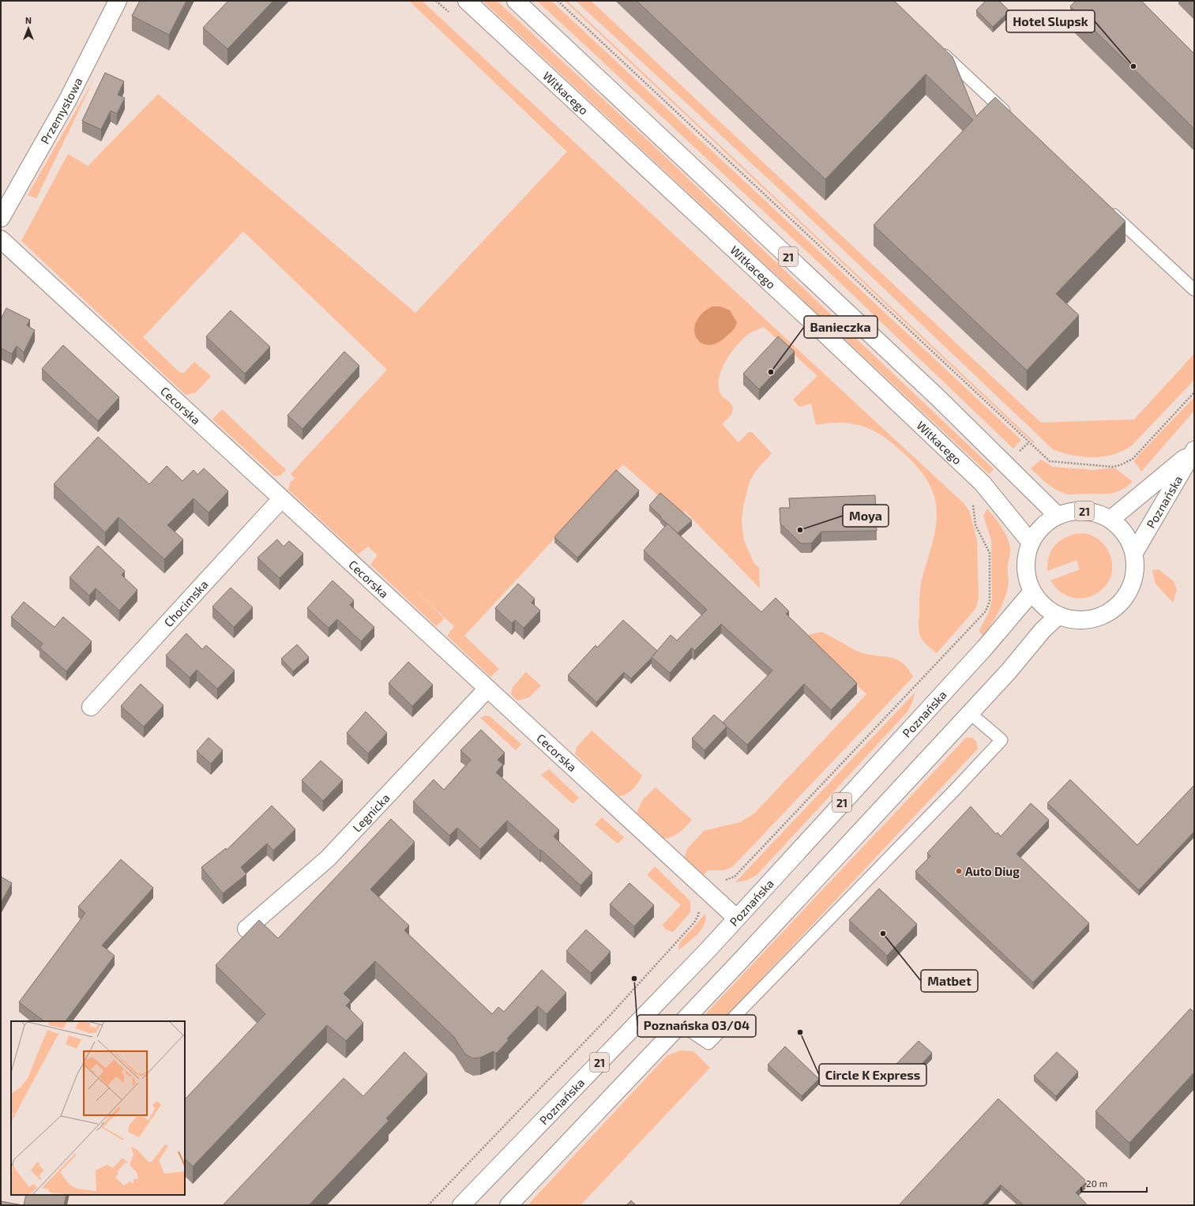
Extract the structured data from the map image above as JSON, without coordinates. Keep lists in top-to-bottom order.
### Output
{
  "streets": {
    "main road": [
      "Witkacego",
      "Przemysłowa",
      "21",
      "Cecorska",
      "Poznańska",
      "Chocimska",
      "Legnicka"
    ]
  },
  "crossings": [
    ["Witkacego", "21"],
    ["Witkacego", "Poznańska"],
    ["21", "Poznańska"],
    ["Cecorska", "Poznańska"],
    ["Cecorska", "Chocimska"],
    ["Cecorska", "Legnicka"]
  ],
  "places": [
    "Hotel Slupsk",
    "Banieczka",
    "Moya",
    "Auto Diug",
    "Matbet",
    "Poznańska 03/04",
    "Circle K Express"
  ],
  "scale_bar": "20 m",
  "north": "top"
}
